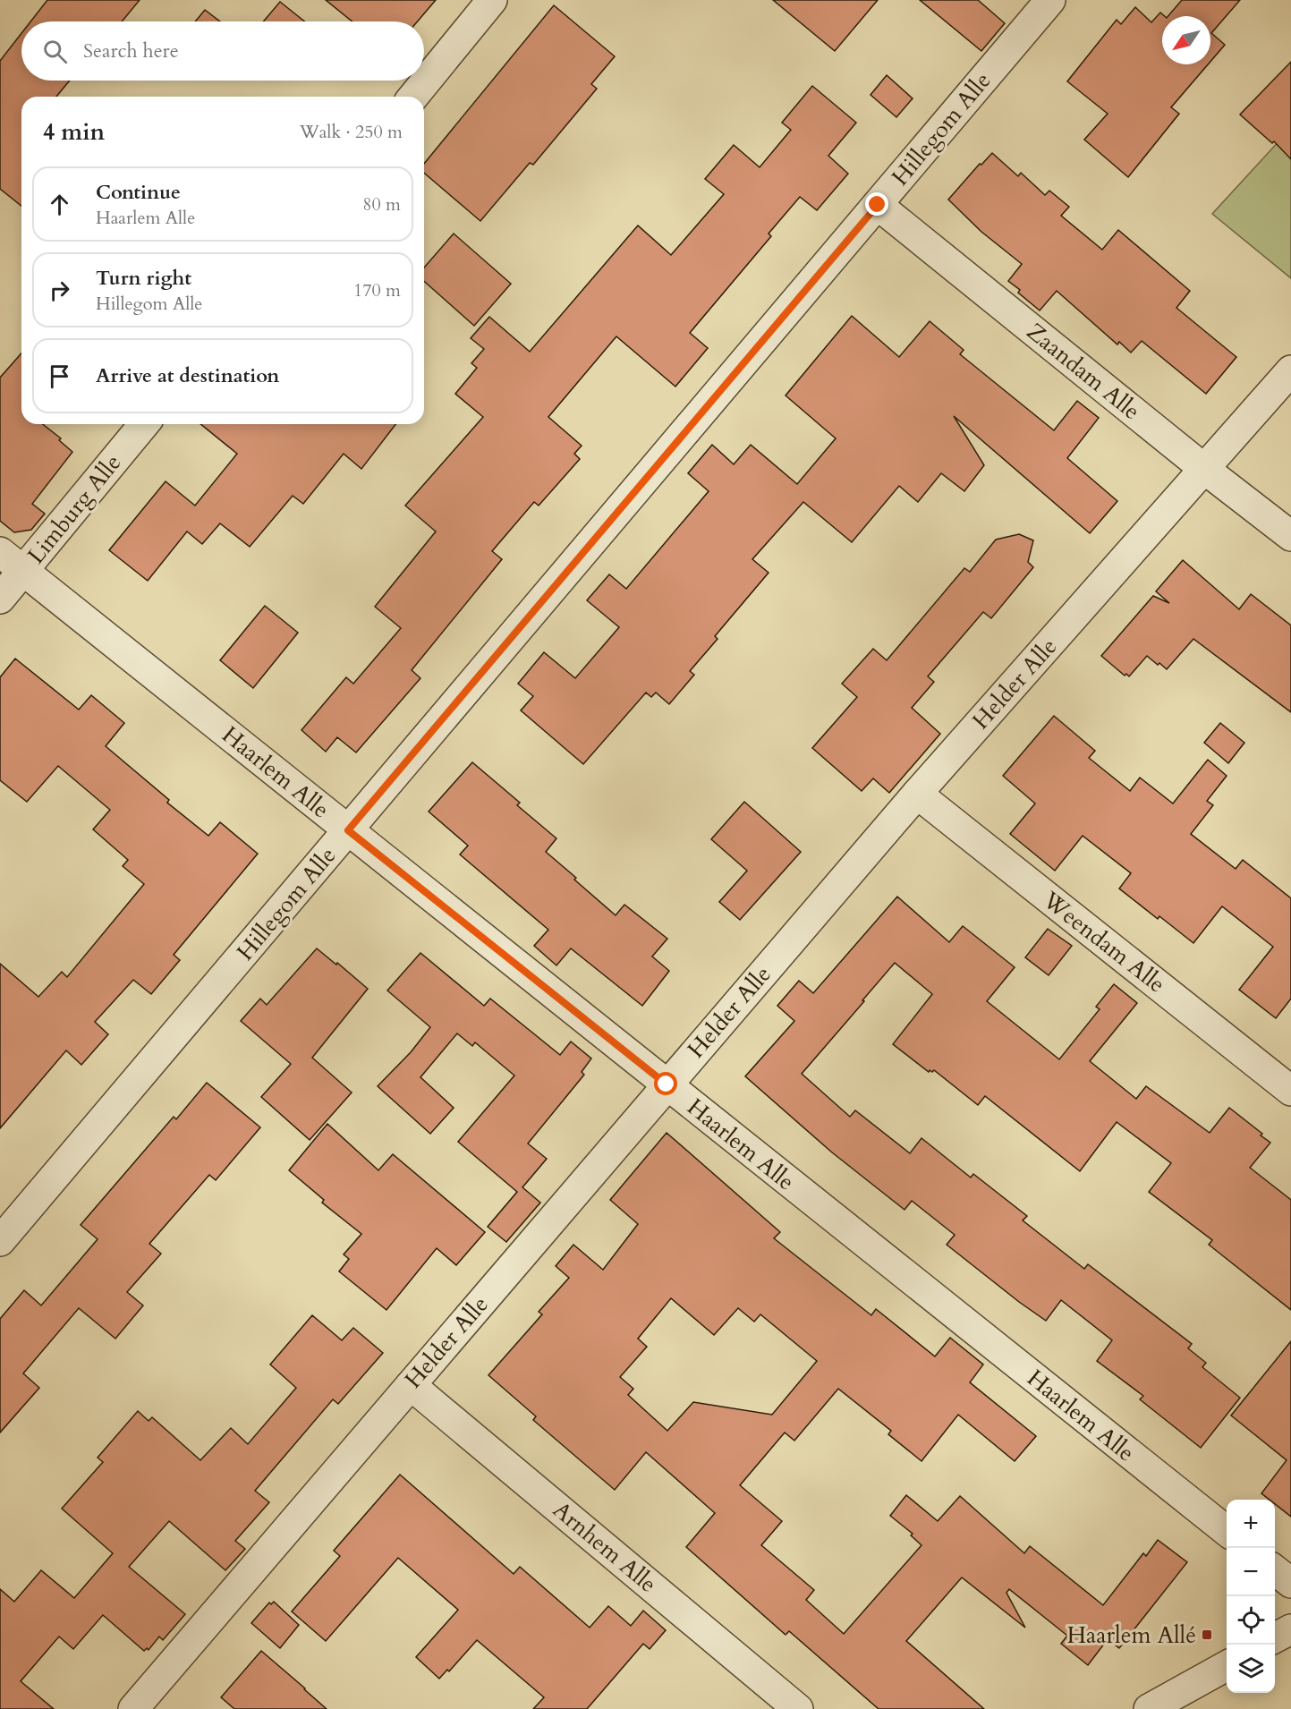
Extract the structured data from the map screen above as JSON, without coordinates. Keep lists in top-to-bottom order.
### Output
{
  "streets": {
    "street": [
      "Hillegom Alle",
      "Zaandam Alle",
      "Limburg Alle",
      "Helder Alle",
      "Haarlem Alle",
      "Weendam Alle",
      "Arnhem Alle"
    ]
  },
  "crossings": [
    ["Hillegom Alle", "Zaandam Alle"],
    ["Hillegom Alle", "Haarlem Alle"],
    ["Zaandam Alle", "Helder Alle"],
    ["Limburg Alle", "Haarlem Alle"],
    ["Helder Alle", "Haarlem Alle"],
    ["Helder Alle", "Weendam Alle"],
    ["Helder Alle", "Arnhem Alle"]
  ],
  "places": {
    "transit": ["Haarlem Allé"]
  },
  "north": "bottom left",
  "page": {
    "search": "Search here",
    "heading": ["4 min", "Walk · 250 m"],
    "list": [
      ["Continue", "Haarlem Alle", "80 m"],
      ["Turn right", "Hillegom Alle", "170 m"],
      "Arrive at destination"
    ],
    "map_buttons": ["+", "−"]
  }
}
